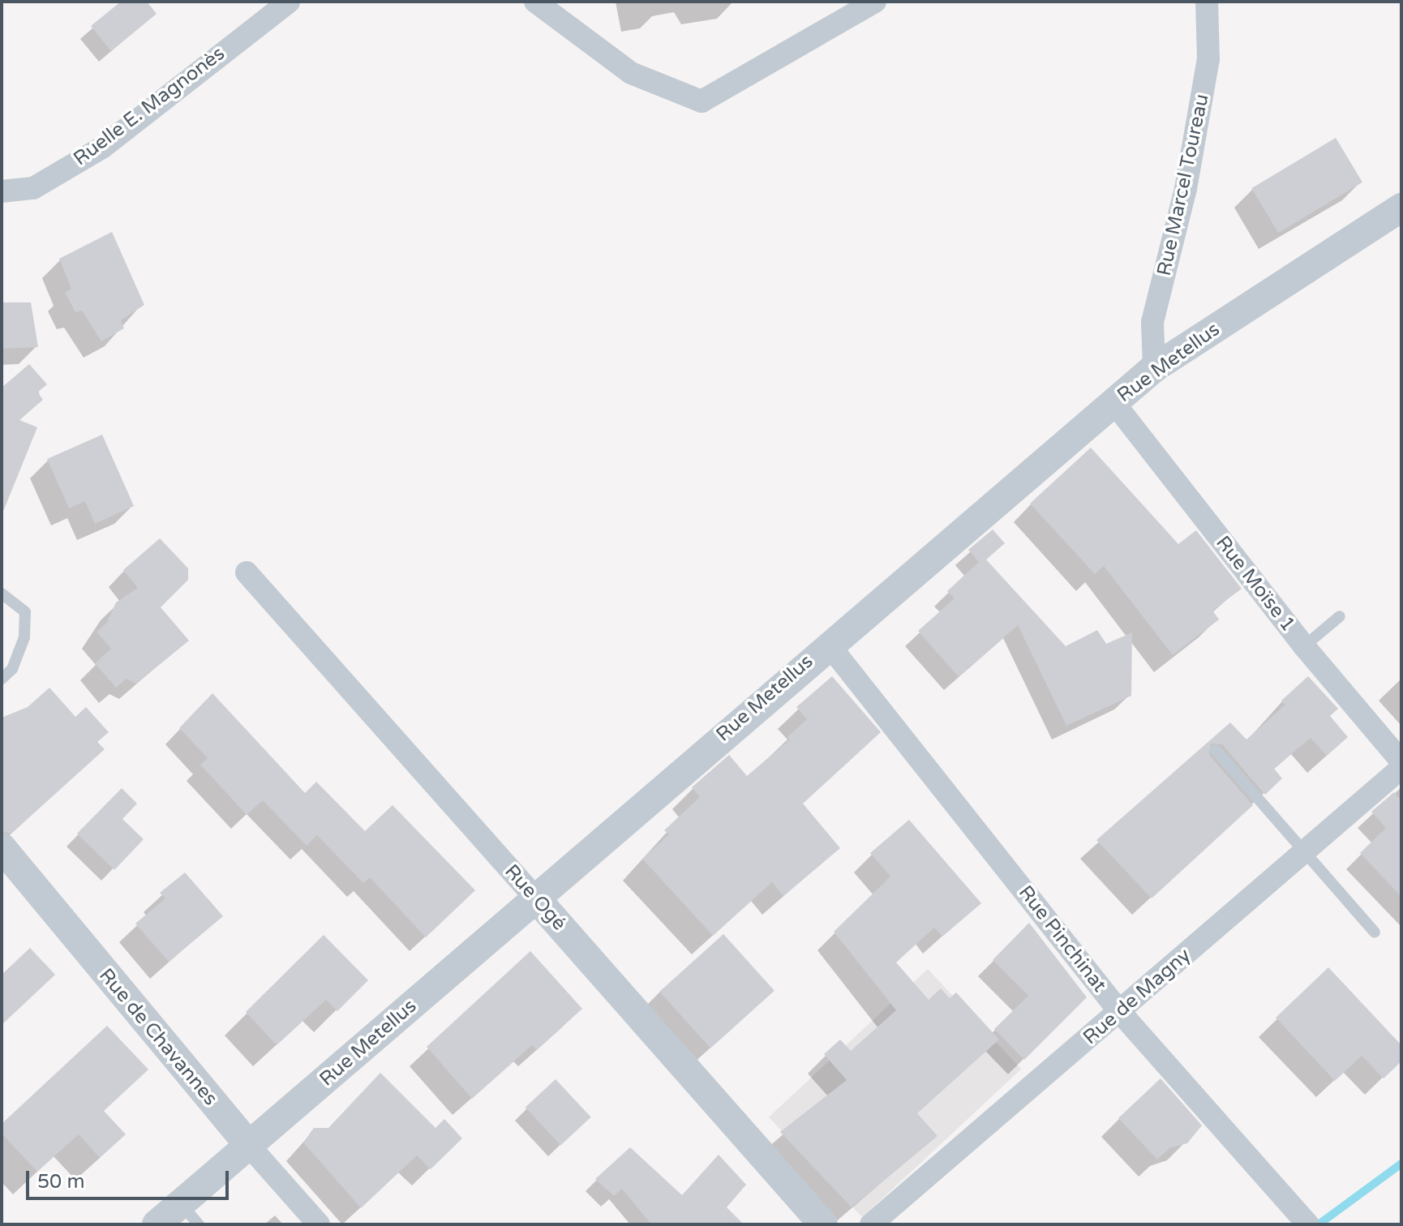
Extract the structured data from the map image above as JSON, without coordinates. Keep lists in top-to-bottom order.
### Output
{
  "streets": {
    "street": [
      "Ruelle E. Magnonès",
      "Rue Marcel Toureau",
      "Rue Metellus",
      "Rue Moïse 1",
      "Rue Ogé",
      "Rue Pinchinat",
      "Rue de Magny",
      "Rue de Chavannes"
    ]
  },
  "crossings": [
    ["Rue Marcel Toureau", "Rue Metellus"],
    ["Rue Metellus", "Rue Moïse 1"],
    ["Rue Metellus", "Rue Ogé"],
    ["Rue Metellus", "Rue Pinchinat"],
    ["Rue Metellus", "Rue de Chavannes"],
    ["Rue Pinchinat", "Rue de Magny"]
  ],
  "scale_bar": "50 m"
}
